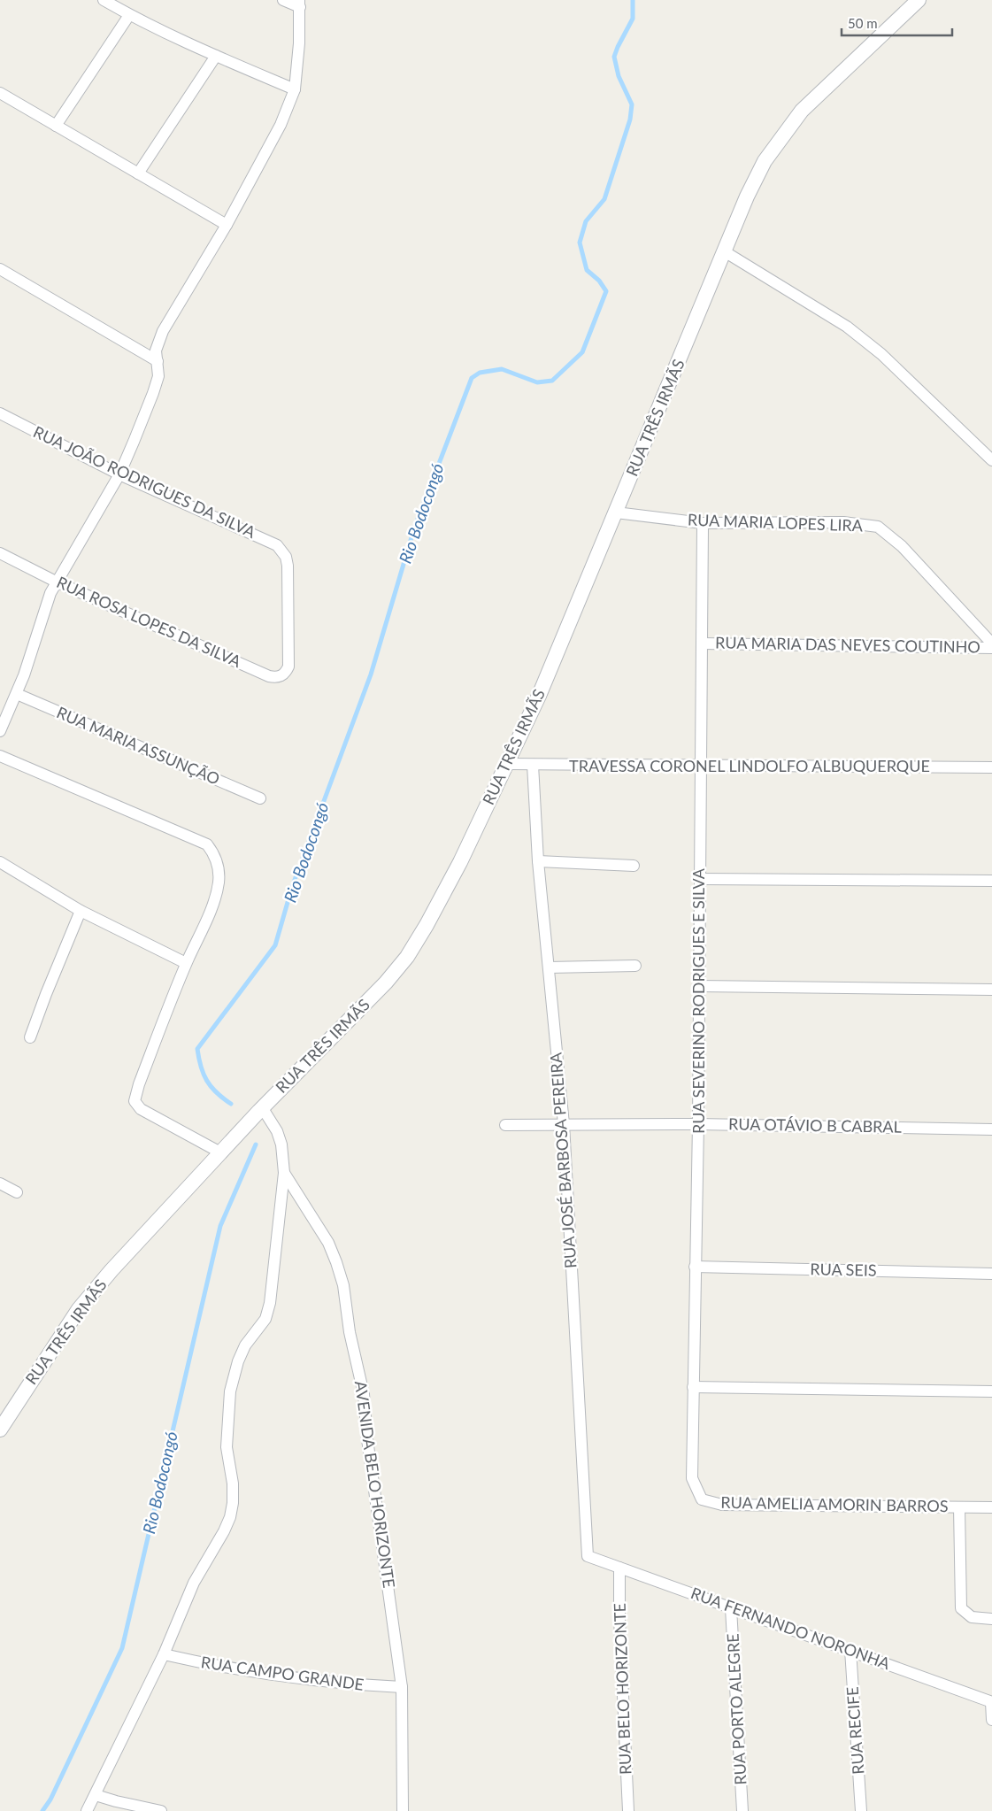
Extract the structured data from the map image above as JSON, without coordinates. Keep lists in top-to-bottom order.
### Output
{
  "streets": {
    "street": [
      "RUA TRÊS IRMÃS",
      "RUA JOÃO RODRIGUES DA SILVA",
      "RUA MARIA LOPES LIRA",
      "RUA ROSA LOPES DA SILVA",
      "RUA MARIA DAS NEVES COUTINHO",
      "RUA MARIA ASSUNÇÃO",
      "TRAVESSA CORONEL LINDOLFO ALBUQUERQUE",
      "RUA SEVERINO RODRIGUES E SILVA",
      "RUA OTÁVIO B CABRAL",
      "RUA JOSÉ BARBOSA PEREIRA",
      "RUA SEIS",
      "AVENIDA BELO HORIZONTE",
      "RUA AMELIA AMORIN BARROS",
      "RUA FERNANDO NORONHA",
      "RUA CAMPO GRANDE",
      "RUA BELO HORIZONTE",
      "RUA PORTO ALEGRE",
      "RUA RECIFE"
    ]
  },
  "crossings": [
    ["RUA TRÊS IRMÃS", "RUA MARIA LOPES LIRA"],
    ["RUA TRÊS IRMÃS", "TRAVESSA CORONEL LINDOLFO ALBUQUERQUE"],
    ["RUA JOÃO RODRIGUES DA SILVA", "RUA ROSA LOPES DA SILVA"],
    ["RUA MARIA LOPES LIRA", "RUA SEVERINO RODRIGUES E SILVA"],
    ["RUA MARIA DAS NEVES COUTINHO", "RUA SEVERINO RODRIGUES E SILVA"],
    ["TRAVESSA CORONEL LINDOLFO ALBUQUERQUE", "RUA SEVERINO RODRIGUES E SILVA"],
    ["TRAVESSA CORONEL LINDOLFO ALBUQUERQUE", "RUA JOSÉ BARBOSA PEREIRA"],
    ["RUA SEVERINO RODRIGUES E SILVA", "RUA OTÁVIO B CABRAL"],
    ["RUA SEVERINO RODRIGUES E SILVA", "RUA SEIS"],
    ["RUA SEVERINO RODRIGUES E SILVA", "RUA AMELIA AMORIN BARROS"],
    ["RUA OTÁVIO B CABRAL", "RUA JOSÉ BARBOSA PEREIRA"],
    ["RUA JOSÉ BARBOSA PEREIRA", "RUA FERNANDO NORONHA"],
    ["AVENIDA BELO HORIZONTE", "RUA CAMPO GRANDE"],
    ["RUA FERNANDO NORONHA", "RUA BELO HORIZONTE"],
    ["RUA FERNANDO NORONHA", "RUA PORTO ALEGRE"],
    ["RUA FERNANDO NORONHA", "RUA RECIFE"]
  ],
  "water": ["Rio Bodocongó"],
  "scale_bar": "50 m"
}
